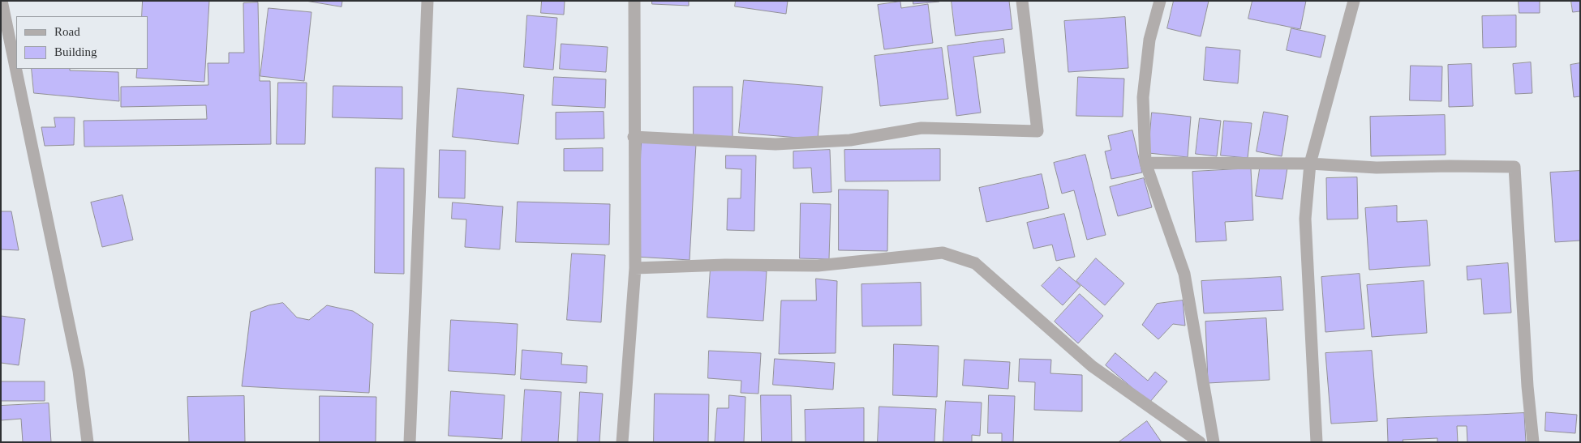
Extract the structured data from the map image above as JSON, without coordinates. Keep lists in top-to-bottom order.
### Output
{
  "legend": ["Road", "Building"]
}
